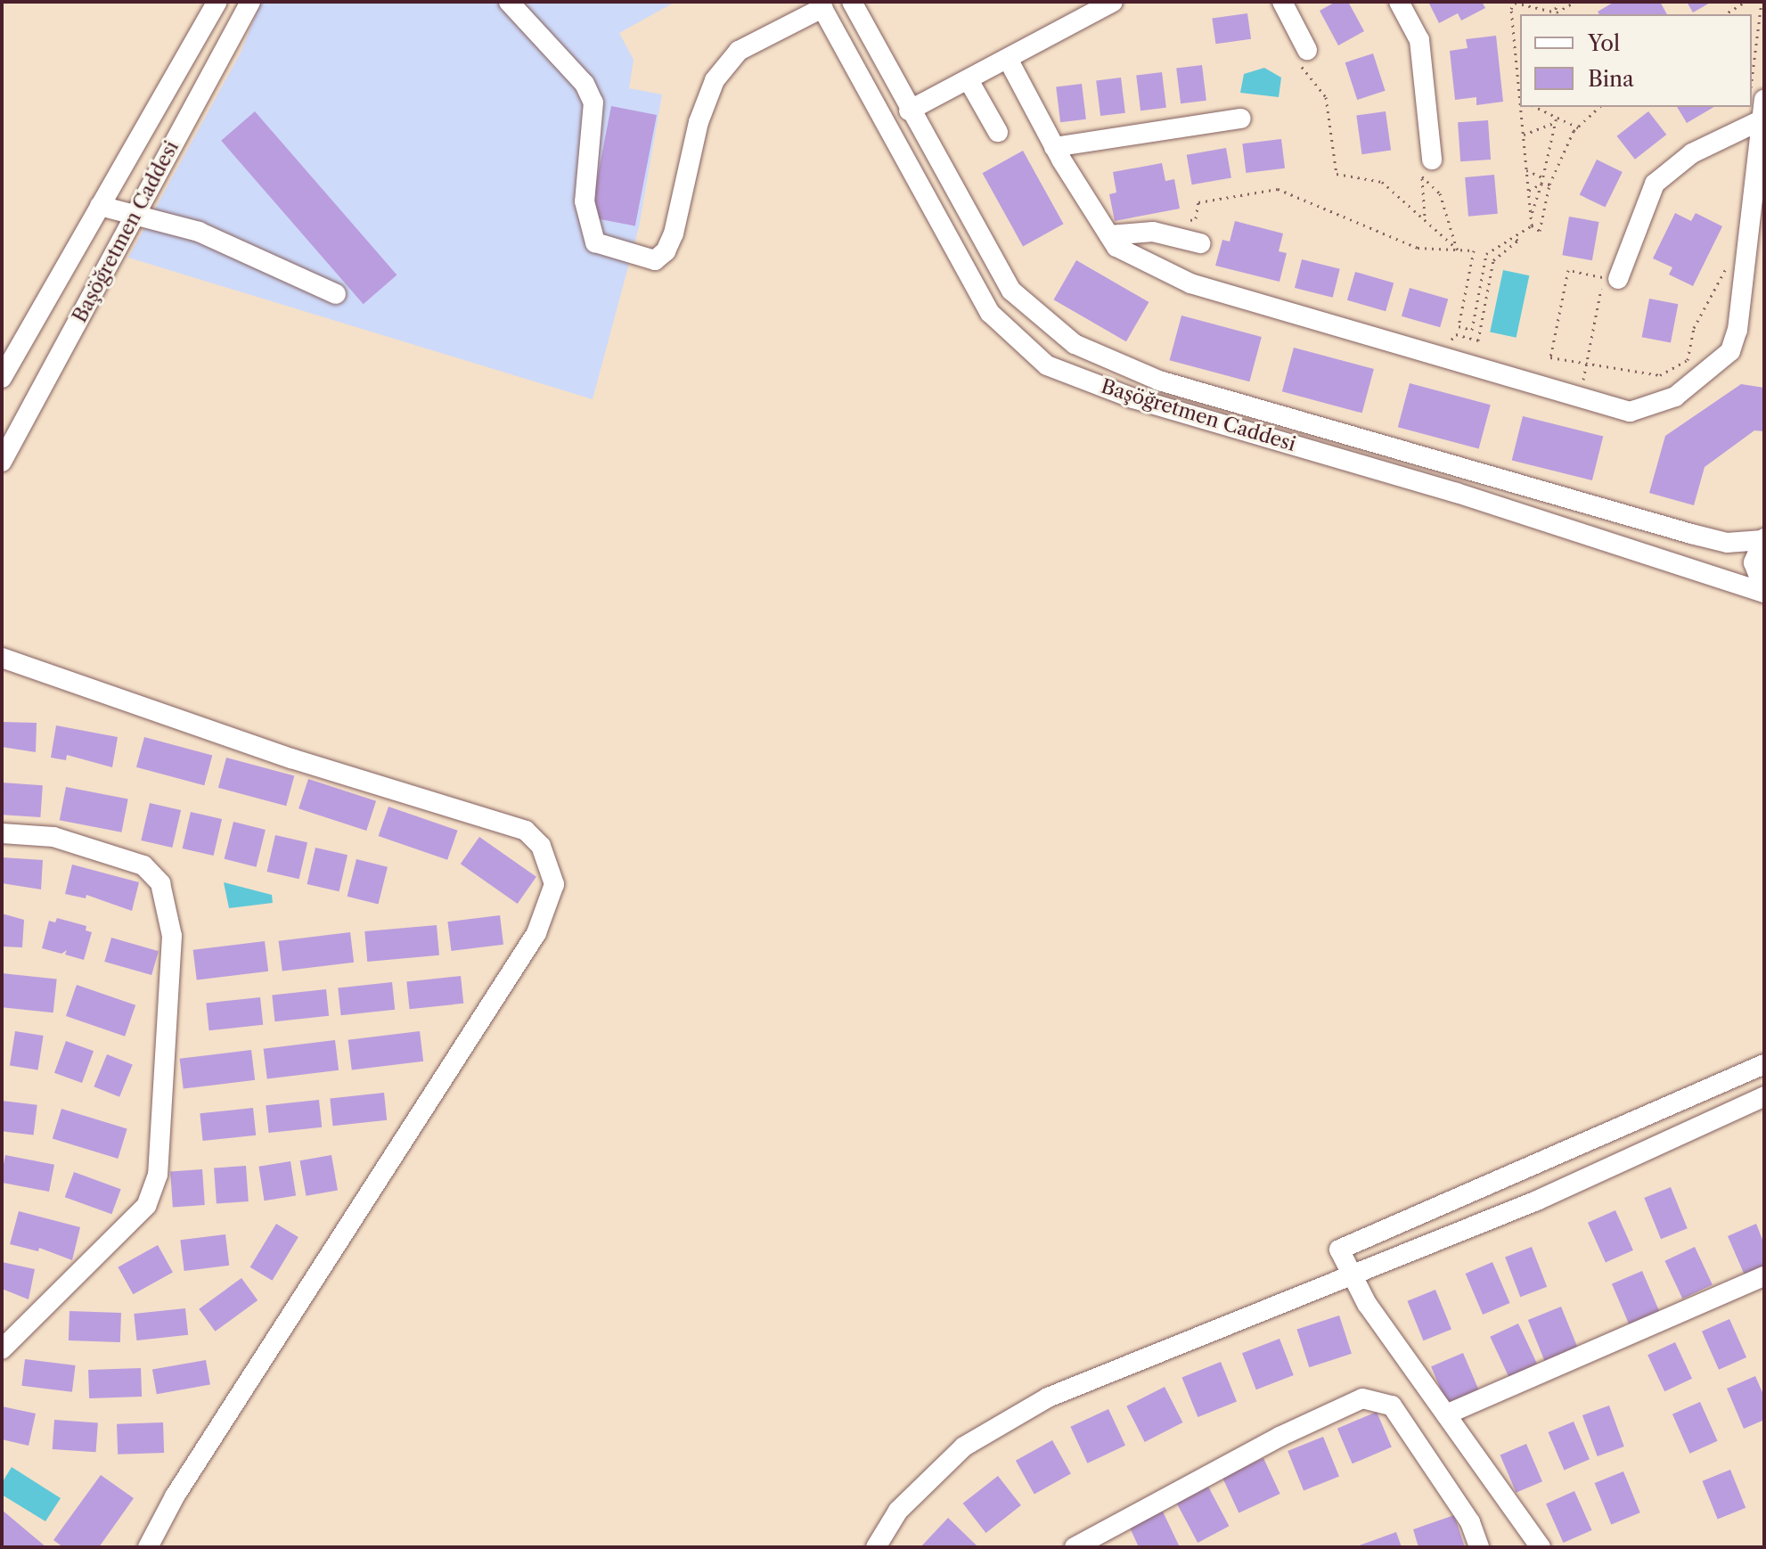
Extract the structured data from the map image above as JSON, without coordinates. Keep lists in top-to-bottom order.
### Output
{
  "streets": {
    "street": ["Başöğretmen Caddesi"]
  },
  "legend": ["Yol", "Bina"]
}
